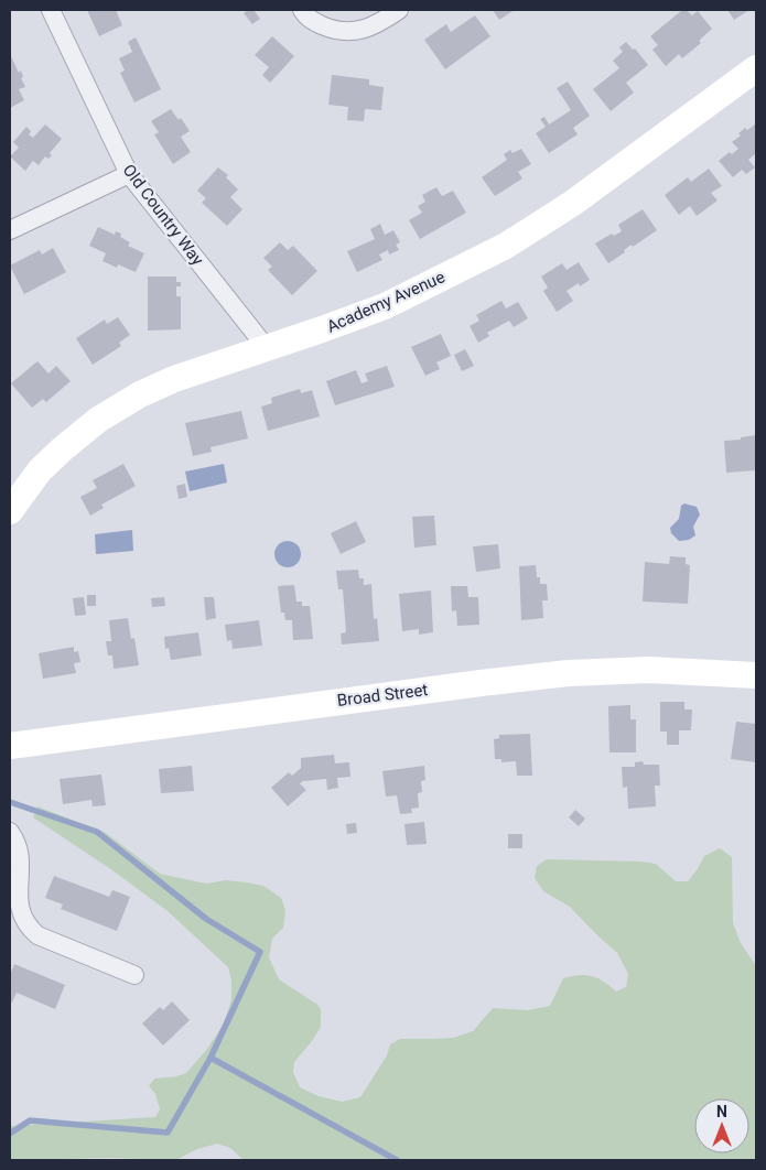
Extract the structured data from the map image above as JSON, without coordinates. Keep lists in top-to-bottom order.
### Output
{
  "streets": {
    "street": ["Old Country Way", "Academy Avenue", "Broad Street"]
  },
  "crossings": [
    ["Old Country Way", "Academy Avenue"]
  ],
  "north": "top"
}
